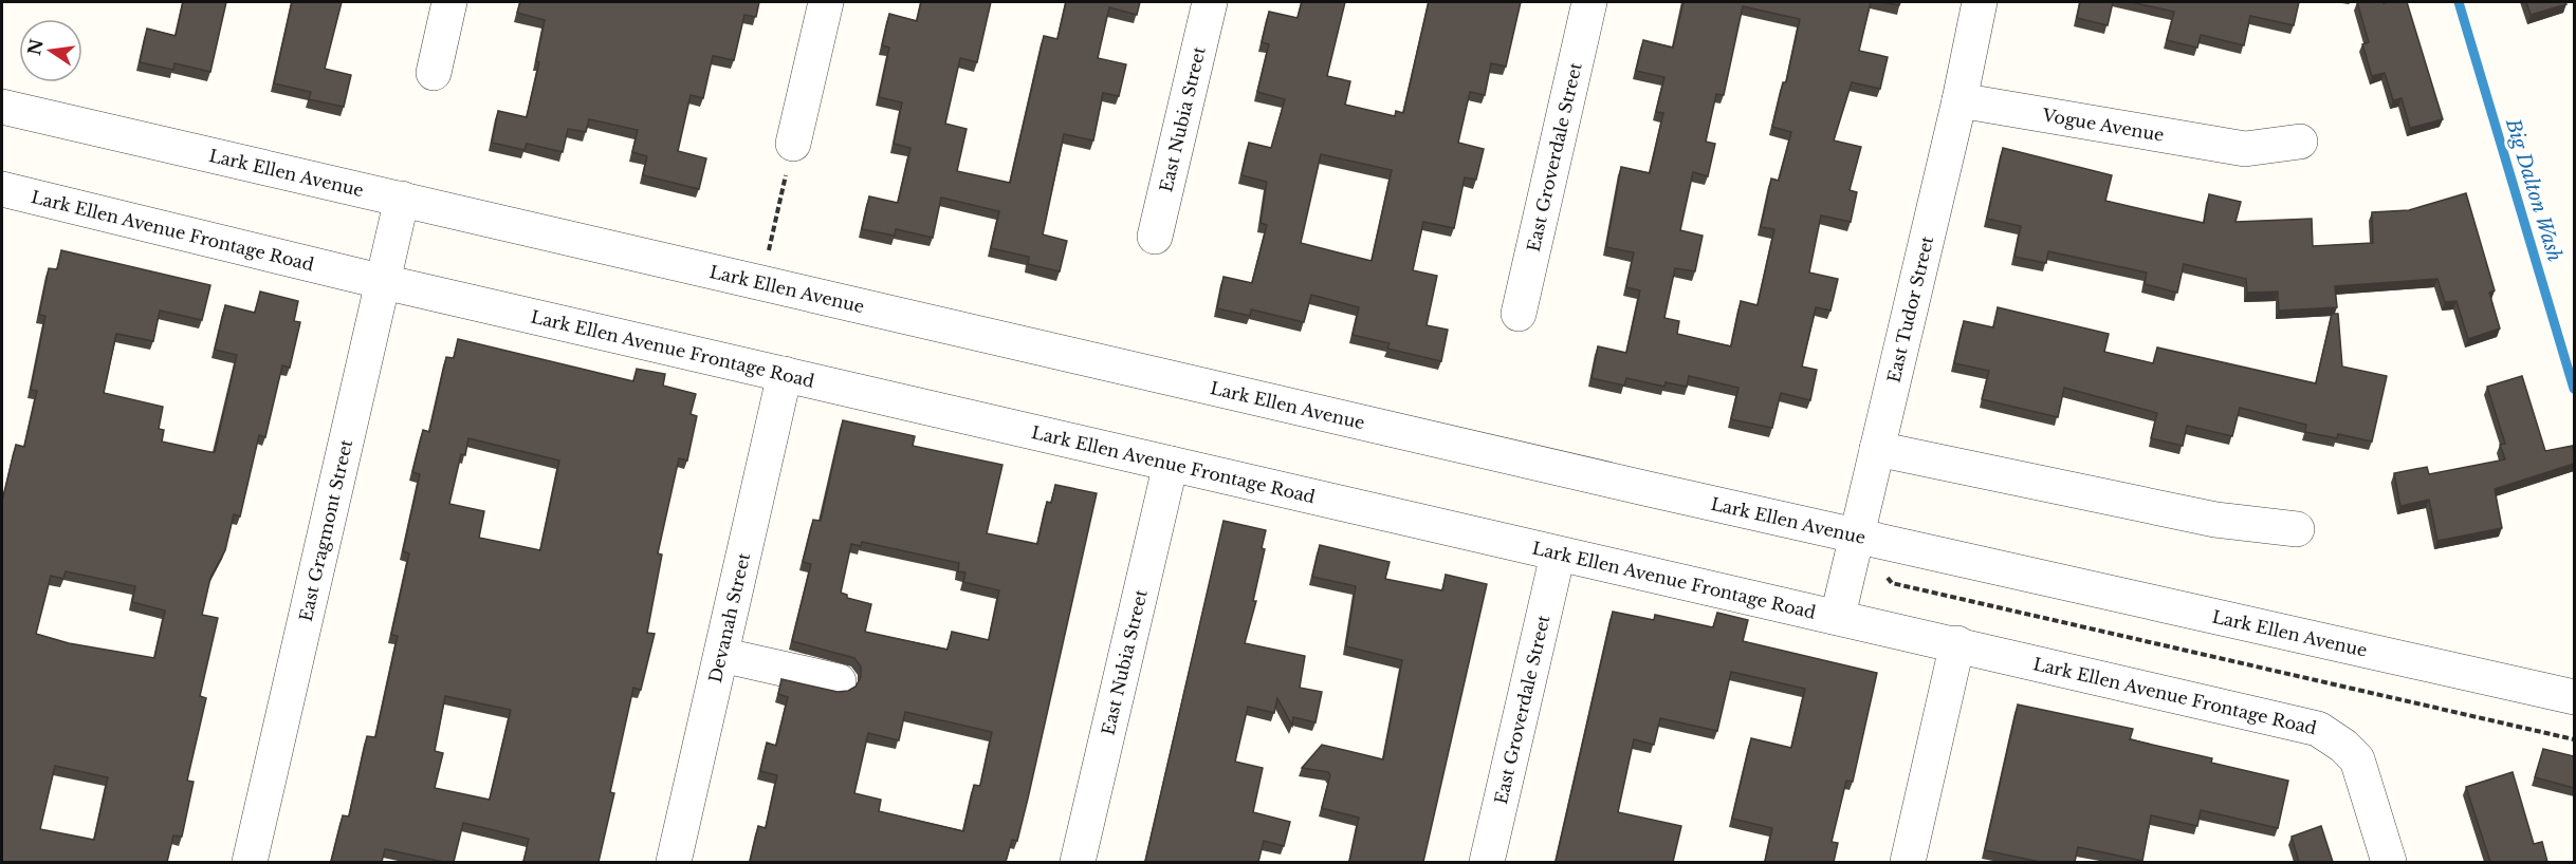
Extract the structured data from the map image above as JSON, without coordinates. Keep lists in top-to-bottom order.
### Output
{
  "streets": {
    "street": [
      "East Nubia Street",
      "Vogue Avenue",
      "East Groverdale Street",
      "Lark Ellen Avenue",
      "Lark Ellen Avenue Frontage Road",
      "East Tudor Street",
      "East Gragmont Street",
      "Devanah Street"
    ]
  },
  "crossings": [
    ["East Nubia Street", "Lark Ellen Avenue Frontage Road"],
    ["Vogue Avenue", "East Tudor Street"],
    ["East Groverdale Street", "Lark Ellen Avenue Frontage Road"],
    ["Lark Ellen Avenue", "East Tudor Street"],
    ["Lark Ellen Avenue", "East Gragmont Street"],
    ["Lark Ellen Avenue Frontage Road", "East Tudor Street"],
    ["Lark Ellen Avenue Frontage Road", "East Gragmont Street"],
    ["Lark Ellen Avenue Frontage Road", "Devanah Street"]
  ],
  "water": ["Big Dalton Wash"],
  "north": "left"
}
